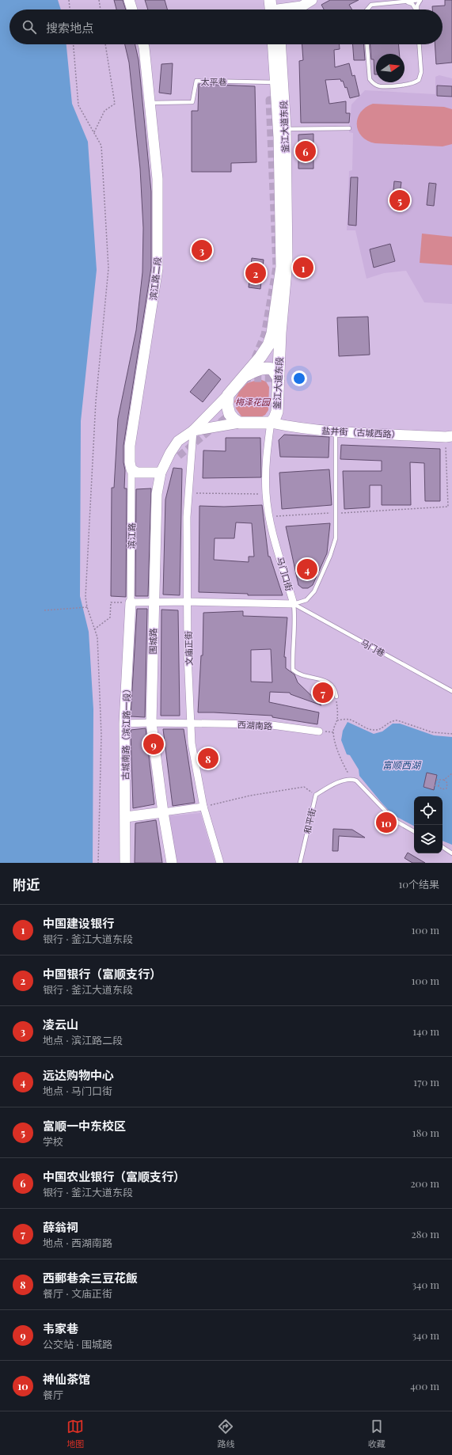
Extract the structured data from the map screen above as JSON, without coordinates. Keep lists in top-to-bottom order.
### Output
{
  "streets": {
    "main road": ["釜江大道东段"],
    "street": [
      "滨江路二段",
      "盐井街（古城西路）",
      "滨江路",
      "马门口街",
      "围城路",
      "文庙正街",
      "西湖南路",
      "古城南路（滨江路一段）"
    ],
    "lane": ["太平巷", "马门巷", "和平街"]
  },
  "crossings": [
    ["太平巷", "釜江大道东段"],
    ["太平巷", "滨江路二段"],
    ["釜江大道东段", "盐井街（古城西路）"],
    ["釜江大道东段", "马门口街"],
    ["滨江路二段", "滨江路"],
    ["盐井街（古城西路）", "马门口街"],
    ["滨江路", "古城南路（滨江路一段）"],
    ["马门口街", "马门巷"],
    ["围城路", "文庙正街"],
    ["围城路", "西湖南路"],
    ["文庙正街", "西湖南路"],
    ["西湖南路", "古城南路（滨江路一段）"]
  ],
  "water": ["富顺西湖"],
  "parks": ["梅泽花园"],
  "north": "right",
  "page": {
    "search": "搜索地点",
    "pins": [
      "6",
      "5",
      "3",
      "1",
      "2",
      "4",
      "7",
      "9",
      "8",
      "10"
    ],
    "heading": ["附近", "10个结果"],
    "list": [
      {
        "mark": "1",
        "name": "中国建设银行",
        "note": "银行 · 釜江大道东段",
        "value": "100 m"
      },
      {
        "mark": "2",
        "name": "中国银行（富顺支行）",
        "note": "银行 · 釜江大道东段",
        "value": "100 m"
      },
      {
        "mark": "3",
        "name": "凌云山",
        "note": "地点 · 滨江路二段",
        "value": "140 m"
      },
      {
        "mark": "4",
        "name": "远达购物中心",
        "note": "地点 · 马门口街",
        "value": "170 m"
      },
      {
        "mark": "5",
        "name": "富顺一中东校区",
        "note": "学校",
        "value": "180 m"
      },
      {
        "mark": "6",
        "name": "中国农业银行（富顺支行）",
        "note": "银行 · 釜江大道东段",
        "value": "200 m"
      },
      {
        "mark": "7",
        "name": "薛翁祠",
        "note": "地点 · 西湖南路",
        "value": "280 m"
      },
      {
        "mark": "8",
        "name": "西郵巷余三豆花飯",
        "note": "餐厅 · 文庙正街",
        "value": "340 m"
      },
      {
        "mark": "9",
        "name": "韦家巷",
        "note": "公交站 · 围城路",
        "value": "340 m"
      },
      {
        "mark": "10",
        "name": "神仙茶馆",
        "note": "餐厅",
        "value": "400 m"
      }
    ],
    "nav": ["地图", "路线", "收藏"]
  }
}
